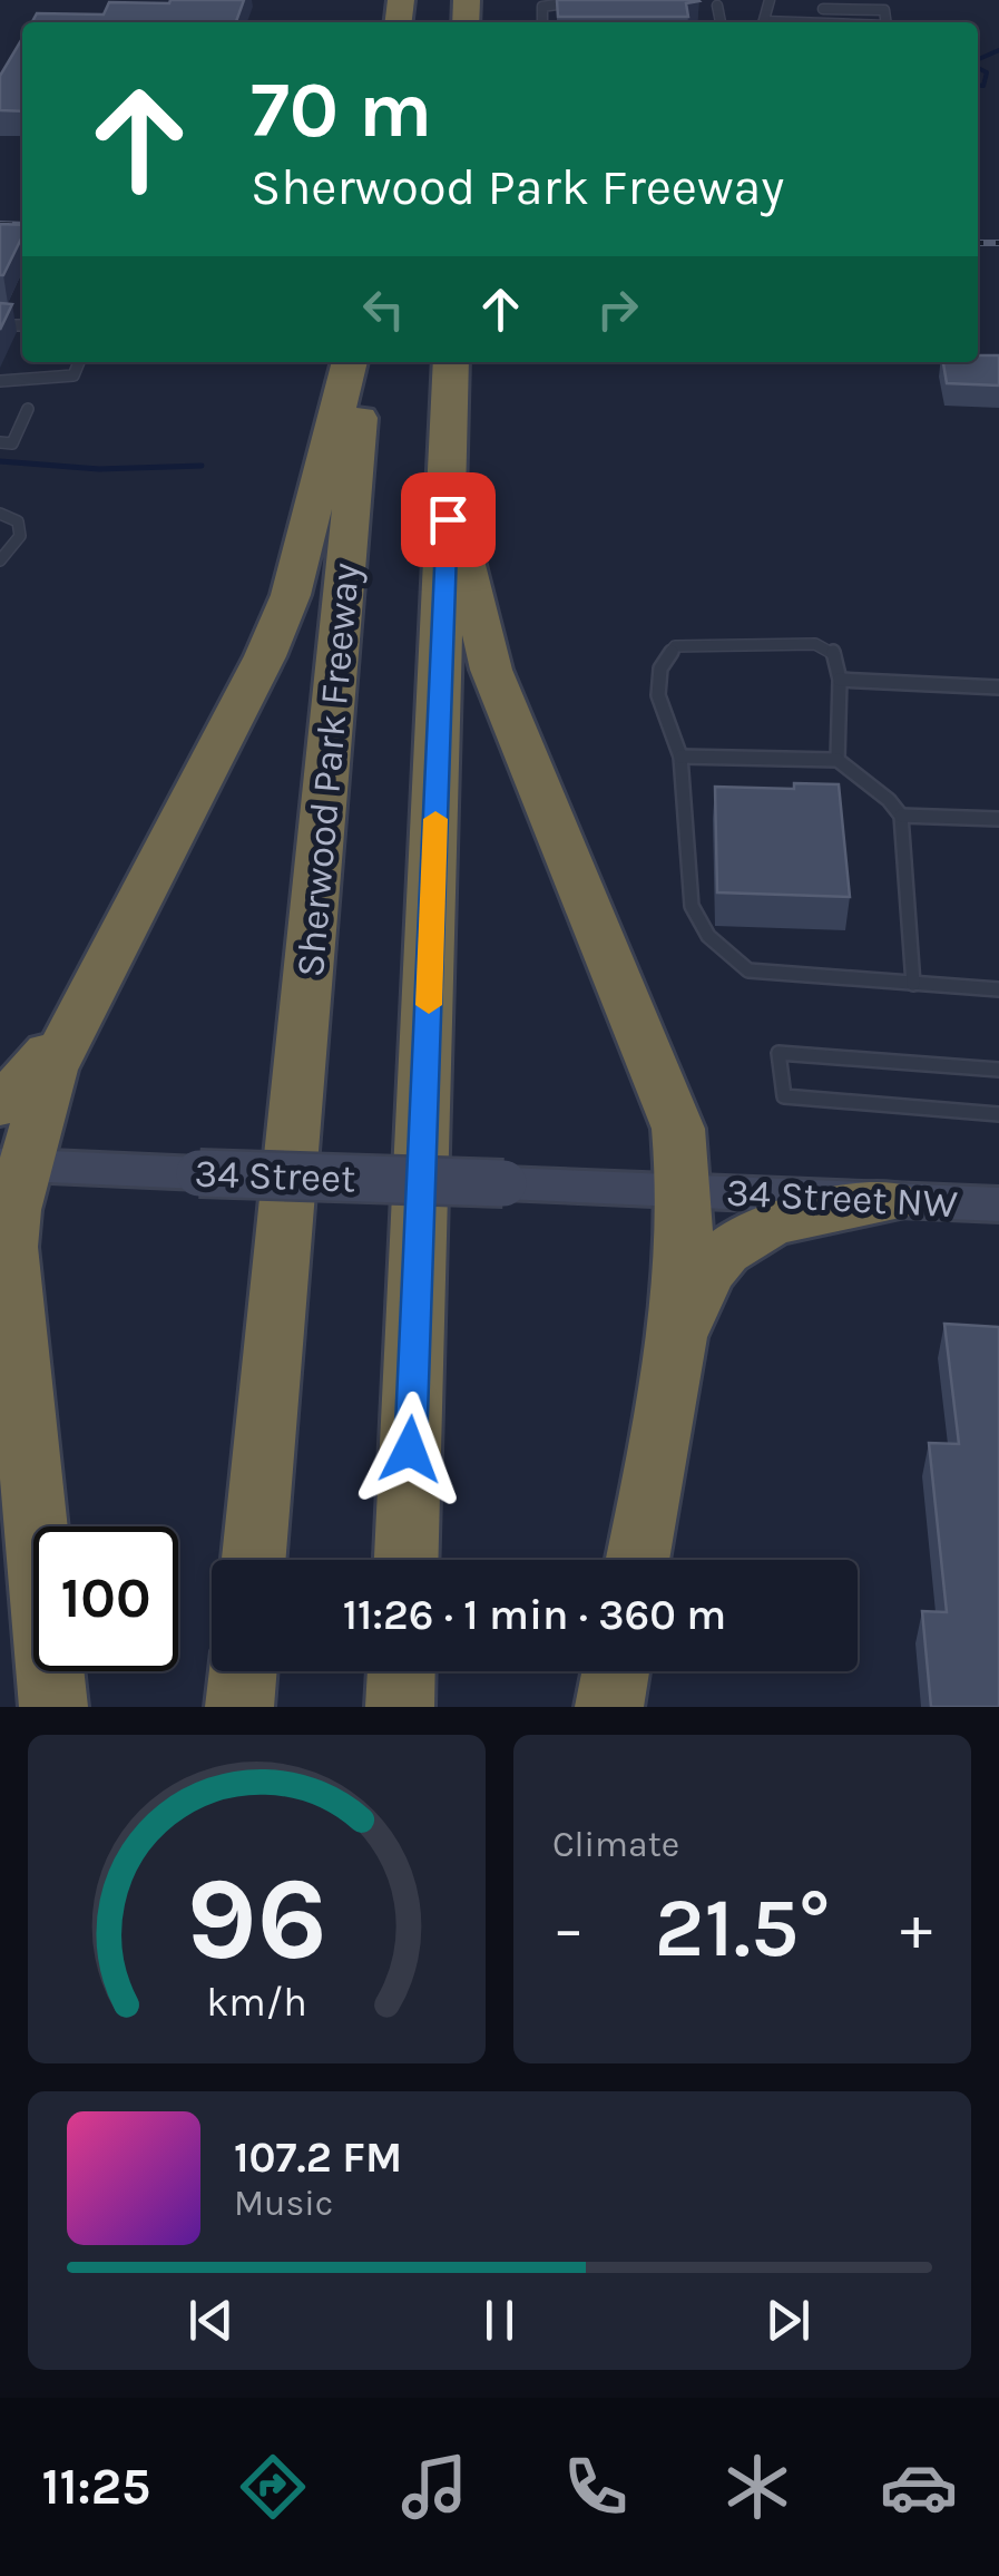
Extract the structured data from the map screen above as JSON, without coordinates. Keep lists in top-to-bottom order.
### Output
{
  "streets": {
    "highway": ["Sherwood Park Freeway"],
    "main road": ["34 Street", "34 Street NW"]
  },
  "crossings": [
    ["34 Street", "34 Street NW"]
  ],
  "page": {
    "turn": ["70 m", "Sherwood Park Freeway"],
    "limit": "100",
    "trip": "11:26 · 1 min · 360 m",
    "tile": "Climate",
    "heat": ["−", "21.5°", "+"],
    "song": ["107.2 FM", "Music"],
    "tabs": "11:25",
    "gauge": ["96", "km/h"]
  }
}
